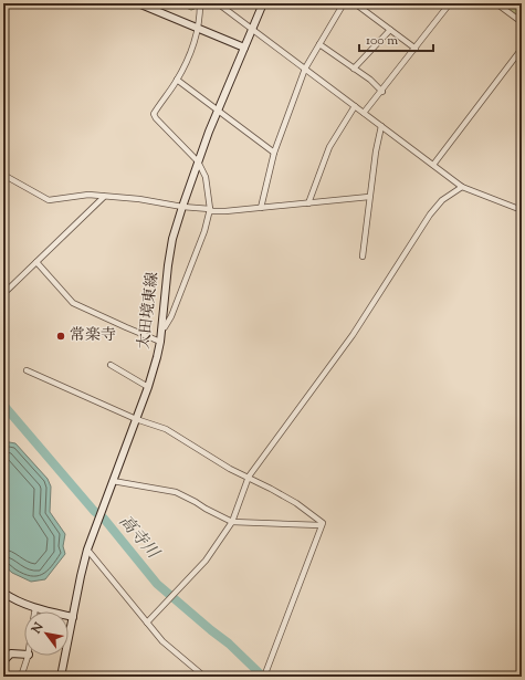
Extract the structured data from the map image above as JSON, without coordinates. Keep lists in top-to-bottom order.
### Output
{
  "streets": {
    "main road": ["太田境東線"]
  },
  "water": ["高寺川"],
  "places": ["常楽寺"],
  "scale_bar": "100 m",
  "north": "top left"
}
